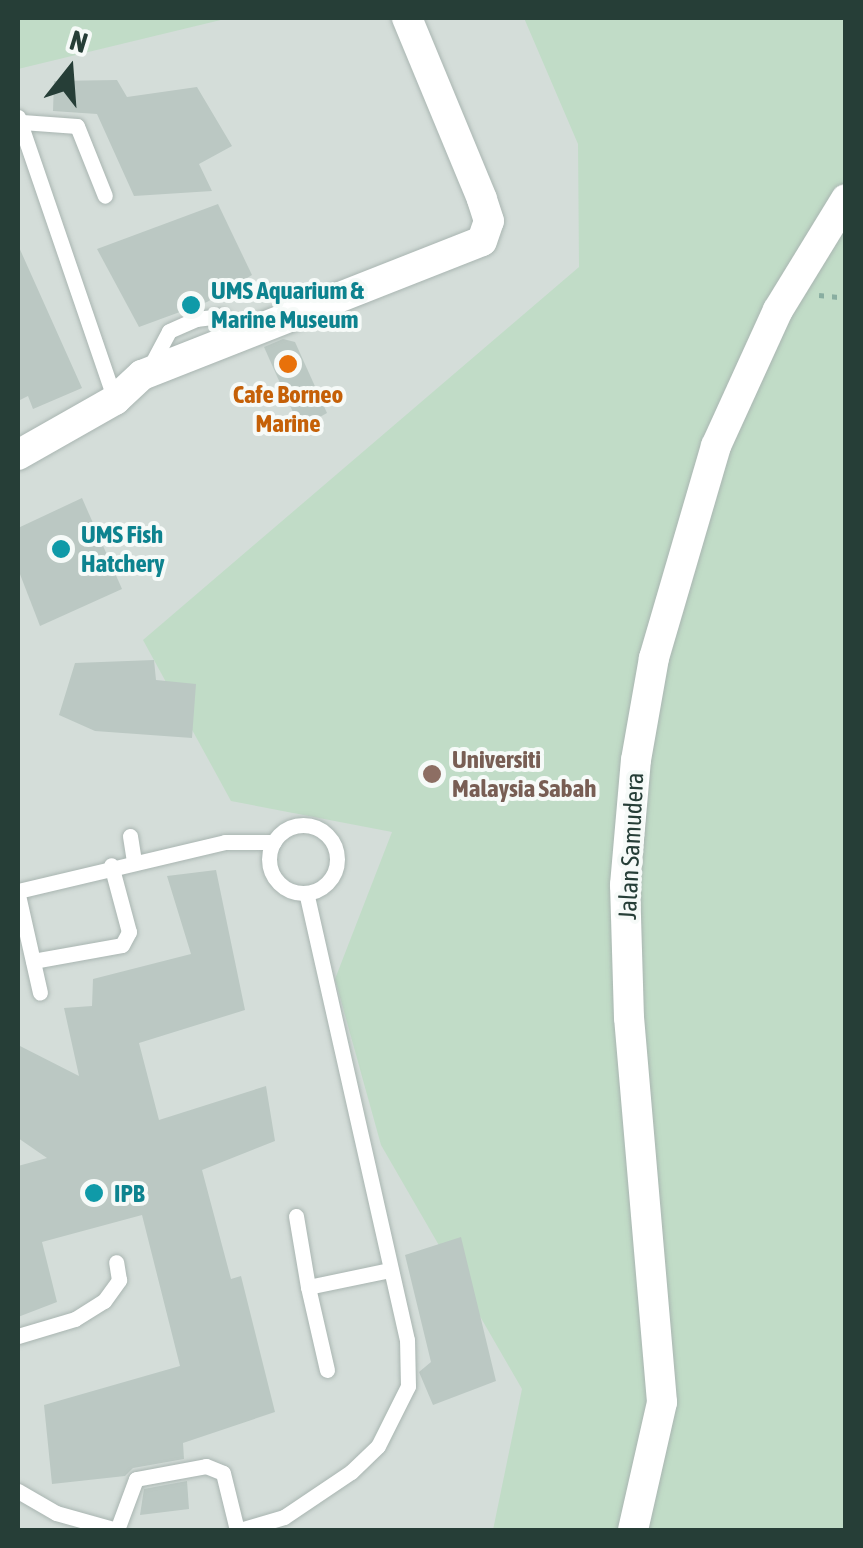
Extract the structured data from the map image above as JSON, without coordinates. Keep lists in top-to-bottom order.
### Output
{
  "streets": {
    "street": ["Jalan Samudera"]
  },
  "places": [
    "UMS Aquarium & Marine Museum",
    "Cafe Borneo Marine",
    "UMS Fish Hatchery",
    "Universiti Malaysia Sabah",
    "IPB"
  ],
  "north": "top"
}
